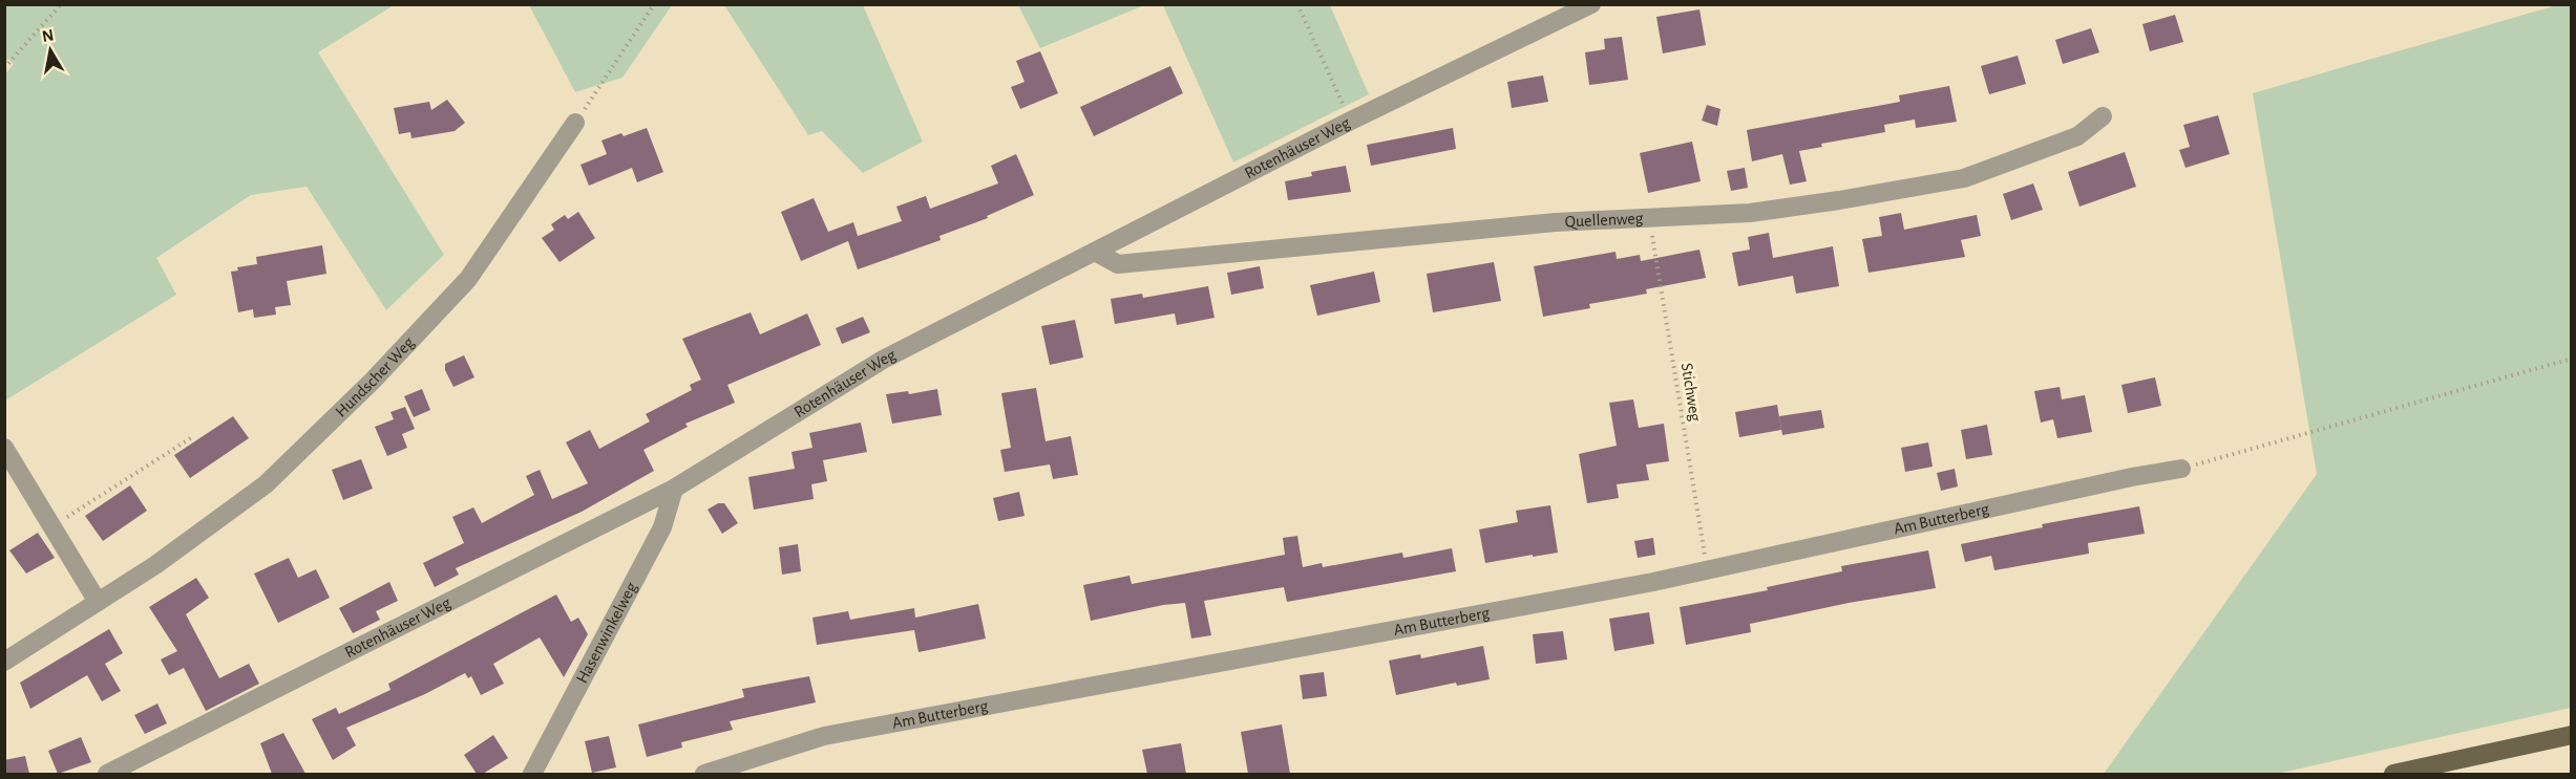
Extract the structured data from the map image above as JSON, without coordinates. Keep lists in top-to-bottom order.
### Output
{
  "streets": {
    "street": [
      "Rotenhäuser Weg",
      "Quellenweg",
      "Hundscher Weg",
      "Am Butterberg",
      "Hasenwinkelweg"
    ],
    "path": ["Stichweg"]
  },
  "crossings": [
    ["Rotenhäuser Weg", "Quellenweg"],
    ["Rotenhäuser Weg", "Hasenwinkelweg"],
    ["Quellenweg", "Stichweg"],
    ["Stichweg", "Am Butterberg"]
  ],
  "north": "top"
}
